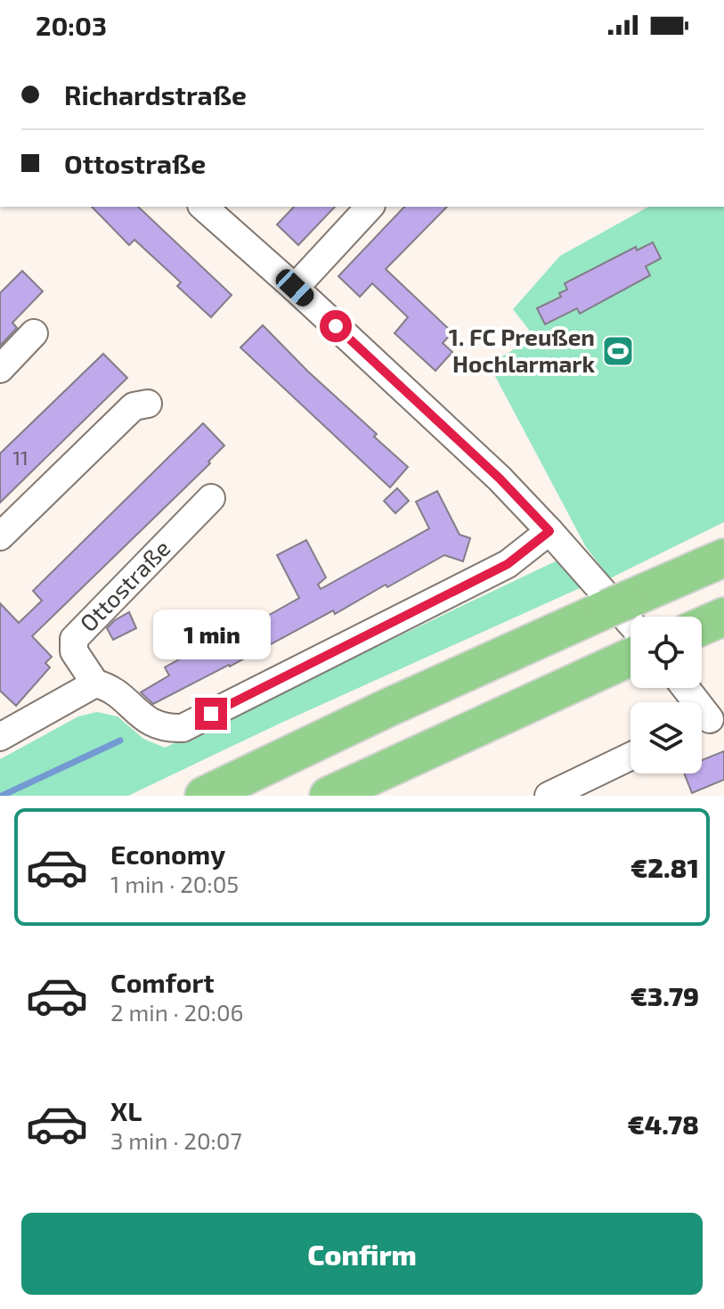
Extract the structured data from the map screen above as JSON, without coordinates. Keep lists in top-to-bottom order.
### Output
{
  "streets": {
    "street": ["Ottostraße"]
  },
  "places": {
    "sports": ["1. FC Preußen Hochlarmark"]
  },
  "house_numbers": ["11"],
  "page": {
    "status": "20:03",
    "banner": ["Richardstraße", "Ottostraße"],
    "bubble": "1 min",
    "list": [
      {
        "name": "Economy",
        "note": "1 min · 20:05",
        "value": "€2.81"
      },
      {
        "name": "Comfort",
        "note": "2 min · 20:06",
        "value": "€3.79"
      },
      {
        "name": "XL",
        "note": "3 min · 20:07",
        "value": "€4.78"
      }
    ],
    "buttons": "Confirm"
  }
}
